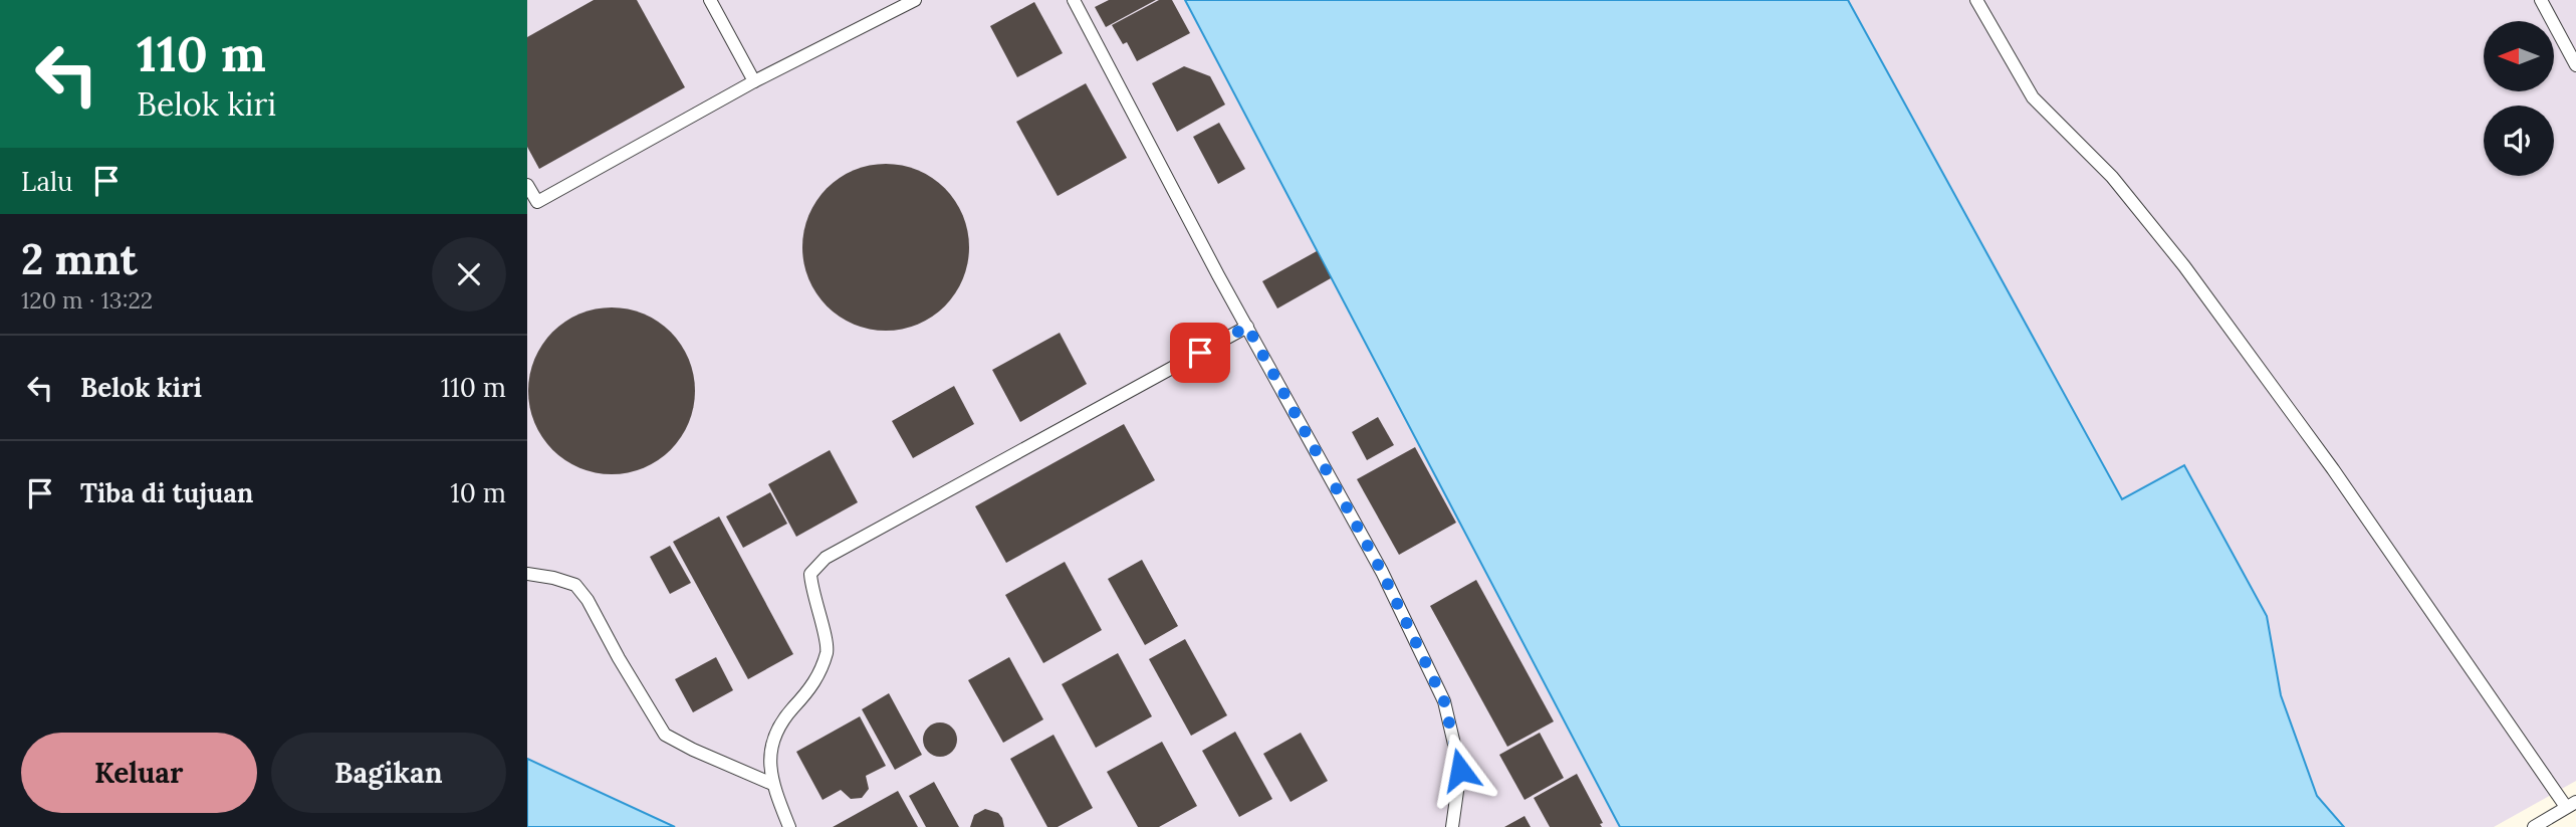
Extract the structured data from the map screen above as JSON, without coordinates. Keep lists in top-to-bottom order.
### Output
{
  "north": "left",
  "page": {
    "turn": ["110 m", "Belok kiri"],
    "then": "Lalu",
    "heading": ["2 mnt", "120 m · 13:22"],
    "list": [
      {
        "name": "Belok kiri",
        "value": "110 m"
      },
      {
        "name": "Tiba di tujuan",
        "value": "10 m"
      }
    ],
    "buttons": ["Keluar", "Bagikan"]
  }
}
